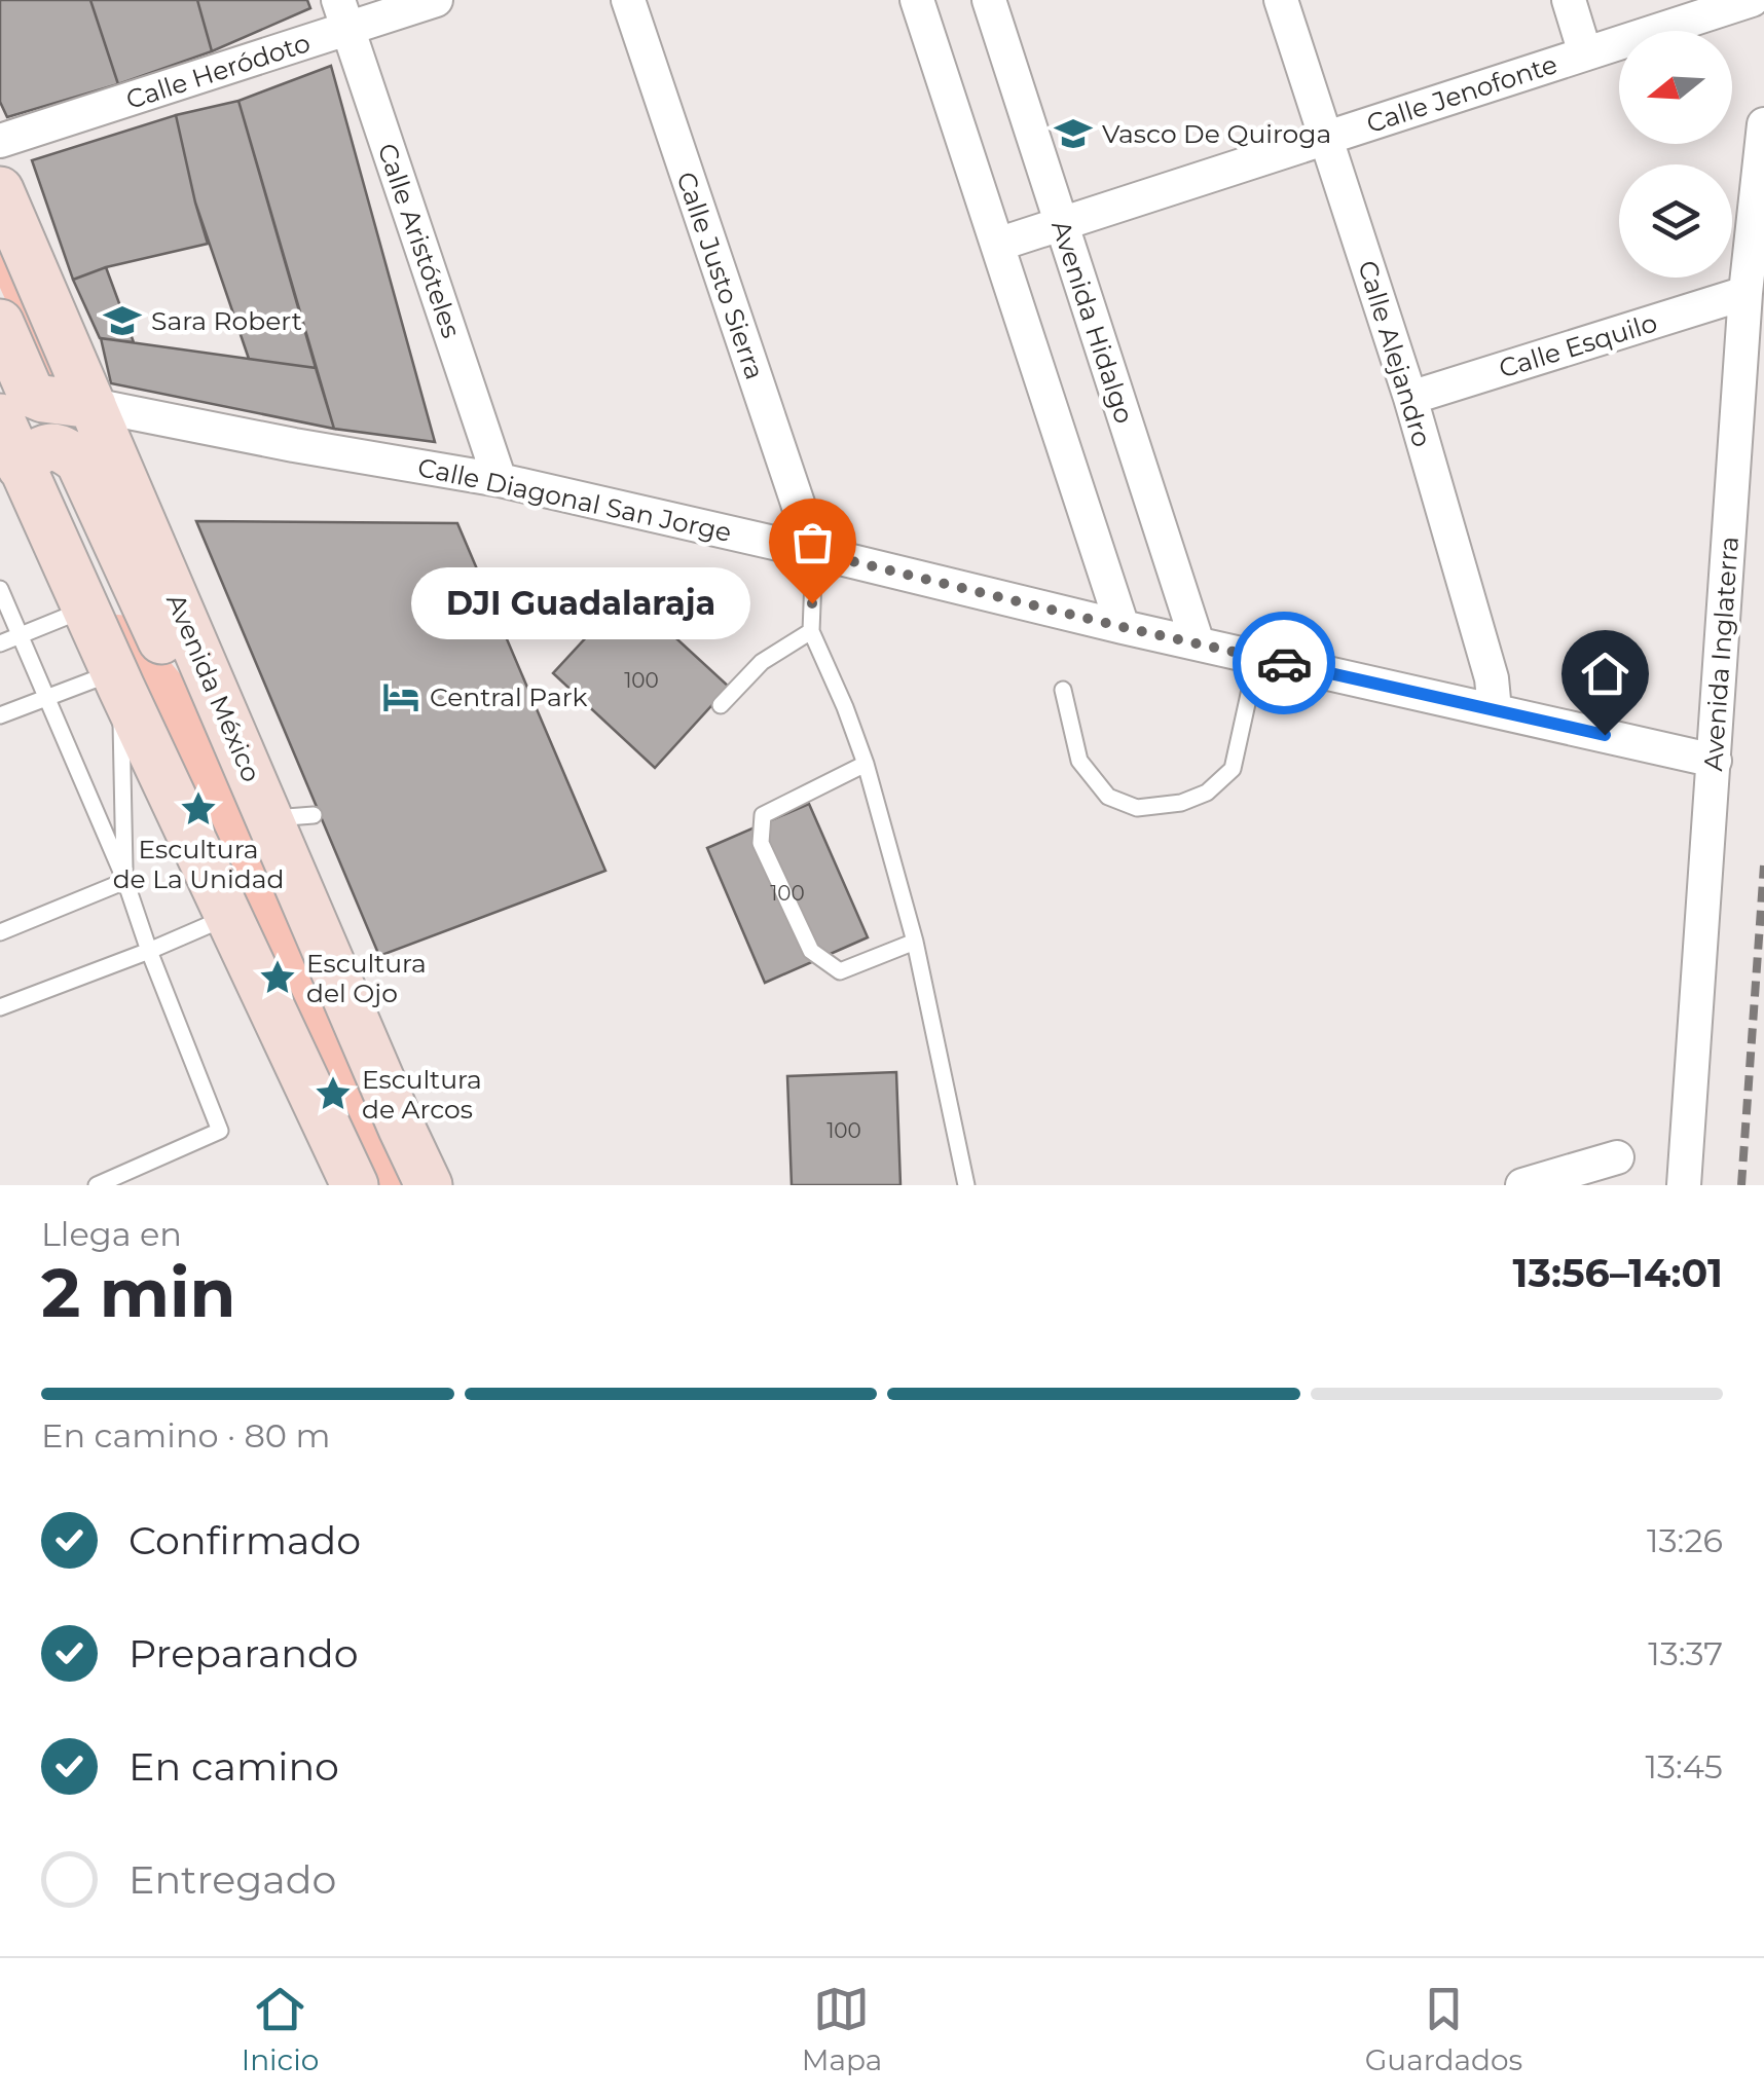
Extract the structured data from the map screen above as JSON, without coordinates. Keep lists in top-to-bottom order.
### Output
{
  "streets": {
    "main road": ["Avenida México"],
    "street": [
      "Calle Heródoto",
      "Calle Jenofonte",
      "Calle Aristóteles",
      "Calle Justo Sierra",
      "Avenida Hidalgo",
      "Calle Esquilo",
      "Calle Alejandro",
      "Calle Diagonal San Jorge",
      "Avenida Inglaterra"
    ]
  },
  "crossings": [
    ["Calle Heródoto", "Calle Aristóteles"],
    ["Calle Jenofonte", "Avenida Hidalgo"],
    ["Calle Jenofonte", "Calle Alejandro"],
    ["Calle Aristóteles", "Calle Diagonal San Jorge"],
    ["Calle Justo Sierra", "Calle Diagonal San Jorge"],
    ["Avenida Hidalgo", "Calle Diagonal San Jorge"],
    ["Calle Esquilo", "Calle Alejandro"],
    ["Calle Esquilo", "Avenida Inglaterra"],
    ["Calle Alejandro", "Calle Diagonal San Jorge"],
    ["Calle Diagonal San Jorge", "Avenida Inglaterra"],
    ["Calle Diagonal San Jorge", "Avenida México"]
  ],
  "places": {
    "school or university": ["Vasco De Quiroga", "Sara Robert"],
    "other": ["DJI Guadalaraja"],
    "hotel": ["Central Park"],
    "place": ["Escultura de La Unidad", "Escultura del Ojo", "Escultura de Arcos"]
  },
  "house_numbers": ["100", "100", "100"],
  "north": "left",
  "page": {
    "bubble": "DJI Guadalaraja",
    "heading": ["2 min", "Llega en", "13:56–14:01"],
    "bar": "En camino · 80 m",
    "list": [
      ["Confirmado", "13:26"],
      ["Preparando", "13:37"],
      ["En camino", "13:45"],
      "Entregado"
    ],
    "tabs": ["Inicio", "Mapa", "Guardados"]
  }
}
